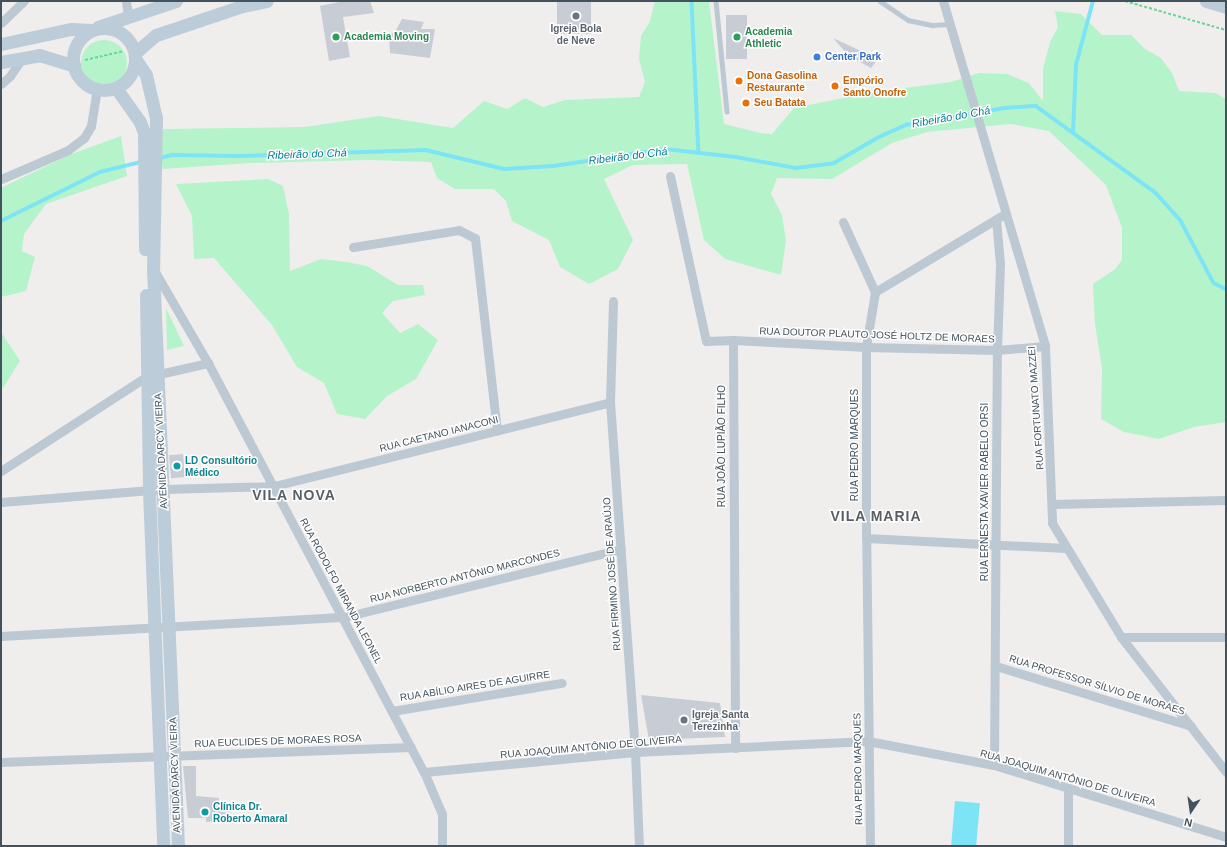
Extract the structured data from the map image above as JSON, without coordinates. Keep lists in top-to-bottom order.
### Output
{
  "streets": {
    "main road": ["AVENIDA DARCY VIEIRA"],
    "street": [
      "RUA DOUTOR PLAUTO JOSÉ HOLTZ DE MORAES",
      "RUA FORTUNATO MAZZEI",
      "RUA CAETANO IANACONI",
      "RUA PEDRO MARQUES",
      "RUA JOÃO LUPIÃO FILHO",
      "RUA ERNESTA XAVIER RABELO ORSI",
      "RUA FIRMINO JOSÉ DE ARAÚJO",
      "RUA NORBERTO ANTÔNIO MARCONDES",
      "RUA RODOLFO MIRANDA LEONEL",
      "RUA PROFESSOR SÍLVIO DE MORAES",
      "RUA ABÍLIO AIRES DE AGUIRRE",
      "RUA EUCLIDES DE MORAES ROSA",
      "RUA JOAQUIM ANTÔNIO DE OLIVEIRA"
    ]
  },
  "crossings": [
    ["RUA DOUTOR PLAUTO JOSÉ HOLTZ DE MORAES", "RUA FORTUNATO MAZZEI"],
    ["RUA DOUTOR PLAUTO JOSÉ HOLTZ DE MORAES", "RUA PEDRO MARQUES"],
    ["RUA DOUTOR PLAUTO JOSÉ HOLTZ DE MORAES", "RUA JOÃO LUPIÃO FILHO"],
    ["RUA DOUTOR PLAUTO JOSÉ HOLTZ DE MORAES", "RUA ERNESTA XAVIER RABELO ORSI"],
    ["RUA FORTUNATO MAZZEI", "RUA PROFESSOR SÍLVIO DE MORAES"],
    ["RUA CAETANO IANACONI", "AVENIDA DARCY VIEIRA"],
    ["RUA CAETANO IANACONI", "RUA FIRMINO JOSÉ DE ARAÚJO"],
    ["RUA CAETANO IANACONI", "RUA RODOLFO MIRANDA LEONEL"],
    ["RUA PEDRO MARQUES", "RUA JOAQUIM ANTÔNIO DE OLIVEIRA"],
    ["RUA JOÃO LUPIÃO FILHO", "RUA JOAQUIM ANTÔNIO DE OLIVEIRA"],
    ["AVENIDA DARCY VIEIRA", "RUA NORBERTO ANTÔNIO MARCONDES"],
    ["AVENIDA DARCY VIEIRA", "RUA RODOLFO MIRANDA LEONEL"],
    ["AVENIDA DARCY VIEIRA", "RUA EUCLIDES DE MORAES ROSA"],
    ["RUA ERNESTA XAVIER RABELO ORSI", "RUA PROFESSOR SÍLVIO DE MORAES"],
    ["RUA ERNESTA XAVIER RABELO ORSI", "RUA JOAQUIM ANTÔNIO DE OLIVEIRA"],
    ["RUA FIRMINO JOSÉ DE ARAÚJO", "RUA NORBERTO ANTÔNIO MARCONDES"],
    ["RUA FIRMINO JOSÉ DE ARAÚJO", "RUA JOAQUIM ANTÔNIO DE OLIVEIRA"],
    ["RUA NORBERTO ANTÔNIO MARCONDES", "RUA RODOLFO MIRANDA LEONEL"],
    ["RUA RODOLFO MIRANDA LEONEL", "RUA ABÍLIO AIRES DE AGUIRRE"],
    ["RUA RODOLFO MIRANDA LEONEL", "RUA EUCLIDES DE MORAES ROSA"],
    ["RUA RODOLFO MIRANDA LEONEL", "RUA JOAQUIM ANTÔNIO DE OLIVEIRA"]
  ],
  "districts": ["VILA NOVA", "VILA MARIA"],
  "water": ["Ribeirão do Chá"],
  "places": [
    "Igreja Bola de Neve",
    "Academia Moving",
    "Academia Athletic",
    "Center Park",
    "Dona Gasolina Restaurante",
    "Empório Santo Onofre",
    "Seu Batata",
    "LD Consultório Médico",
    "Igreja Santa Terezinha",
    "Clínica Dr. Roberto Amaral"
  ],
  "north": "bottom"
}
